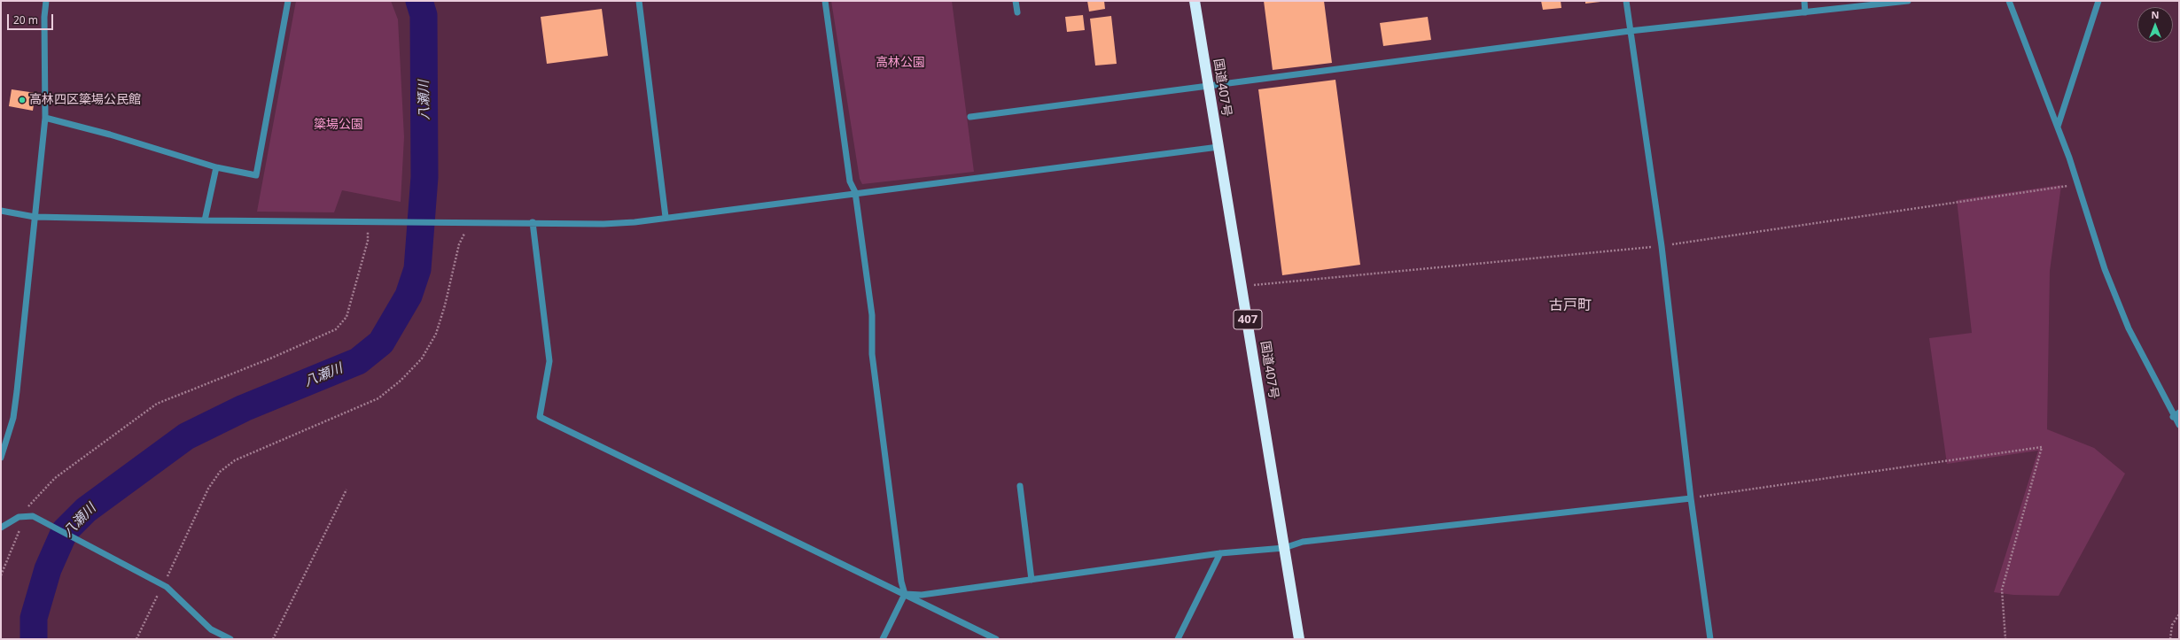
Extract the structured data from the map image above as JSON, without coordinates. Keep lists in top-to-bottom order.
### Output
{
  "streets": {
    "highway": ["国道407号", "407"]
  },
  "districts": ["古戸町"],
  "water": ["八瀬川"],
  "parks": ["高林公園", "簗場公園"],
  "places": ["高林四区簗場公民館"],
  "scale_bar": "20 m",
  "north": "top"
}
